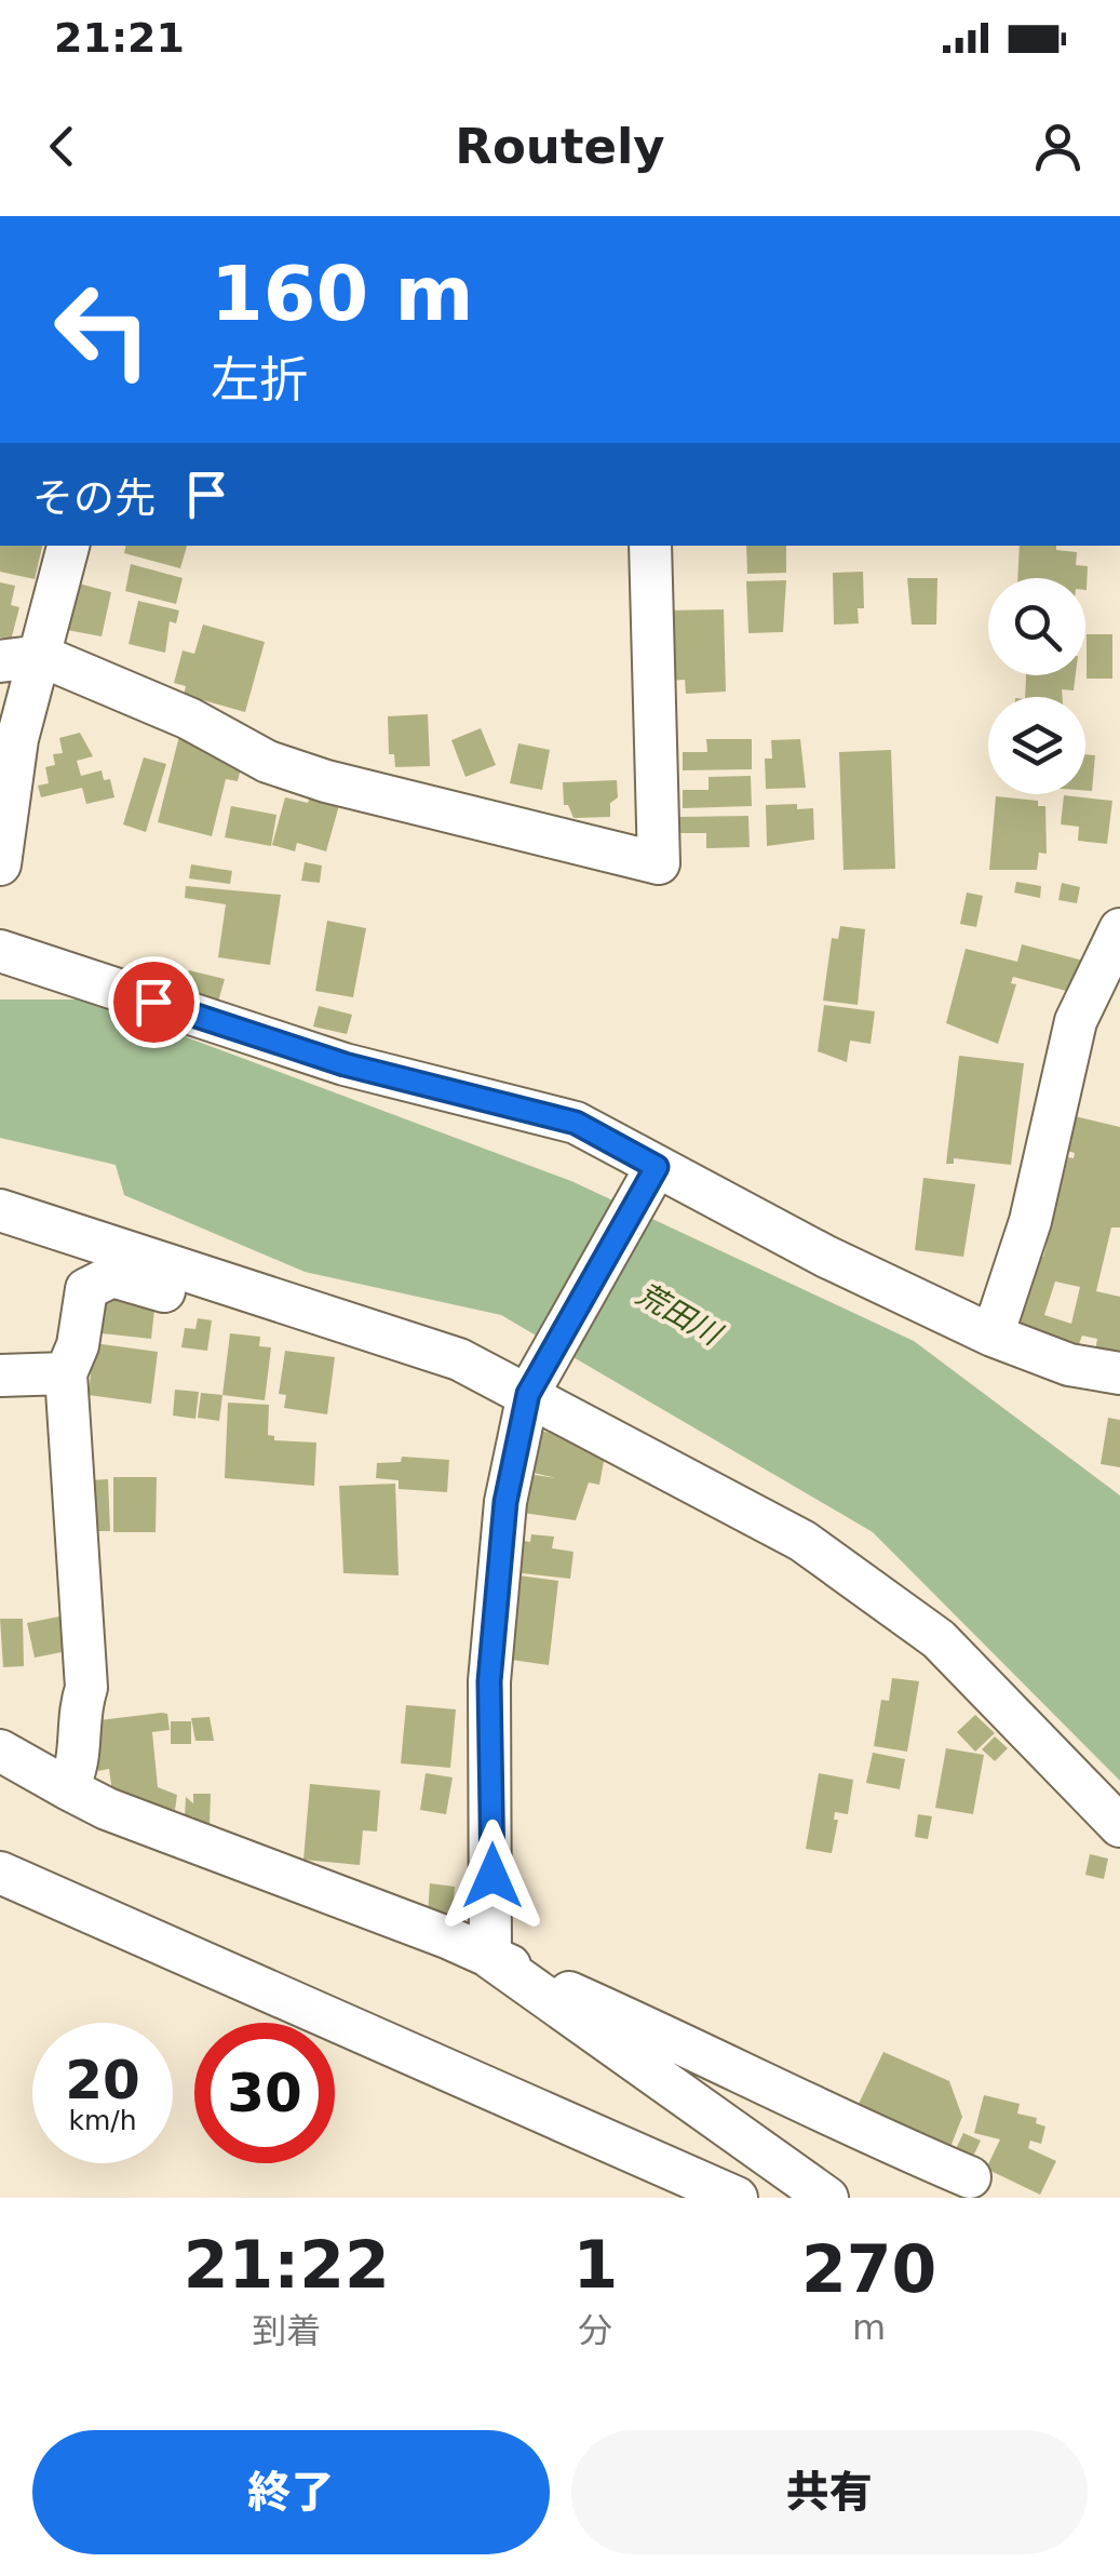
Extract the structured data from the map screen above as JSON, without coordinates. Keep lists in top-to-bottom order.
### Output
{
  "water": ["荒田川"],
  "page": {
    "status": "21:21",
    "header": "Routely",
    "turn": ["160 m", "左折"],
    "then": "その先",
    "speed": "20 km/h",
    "limit": "30",
    "eta": [
      "21:22",
      "到着",
      "1",
      "分",
      "270",
      "m"
    ],
    "buttons": ["終了", "共有"]
  }
}
